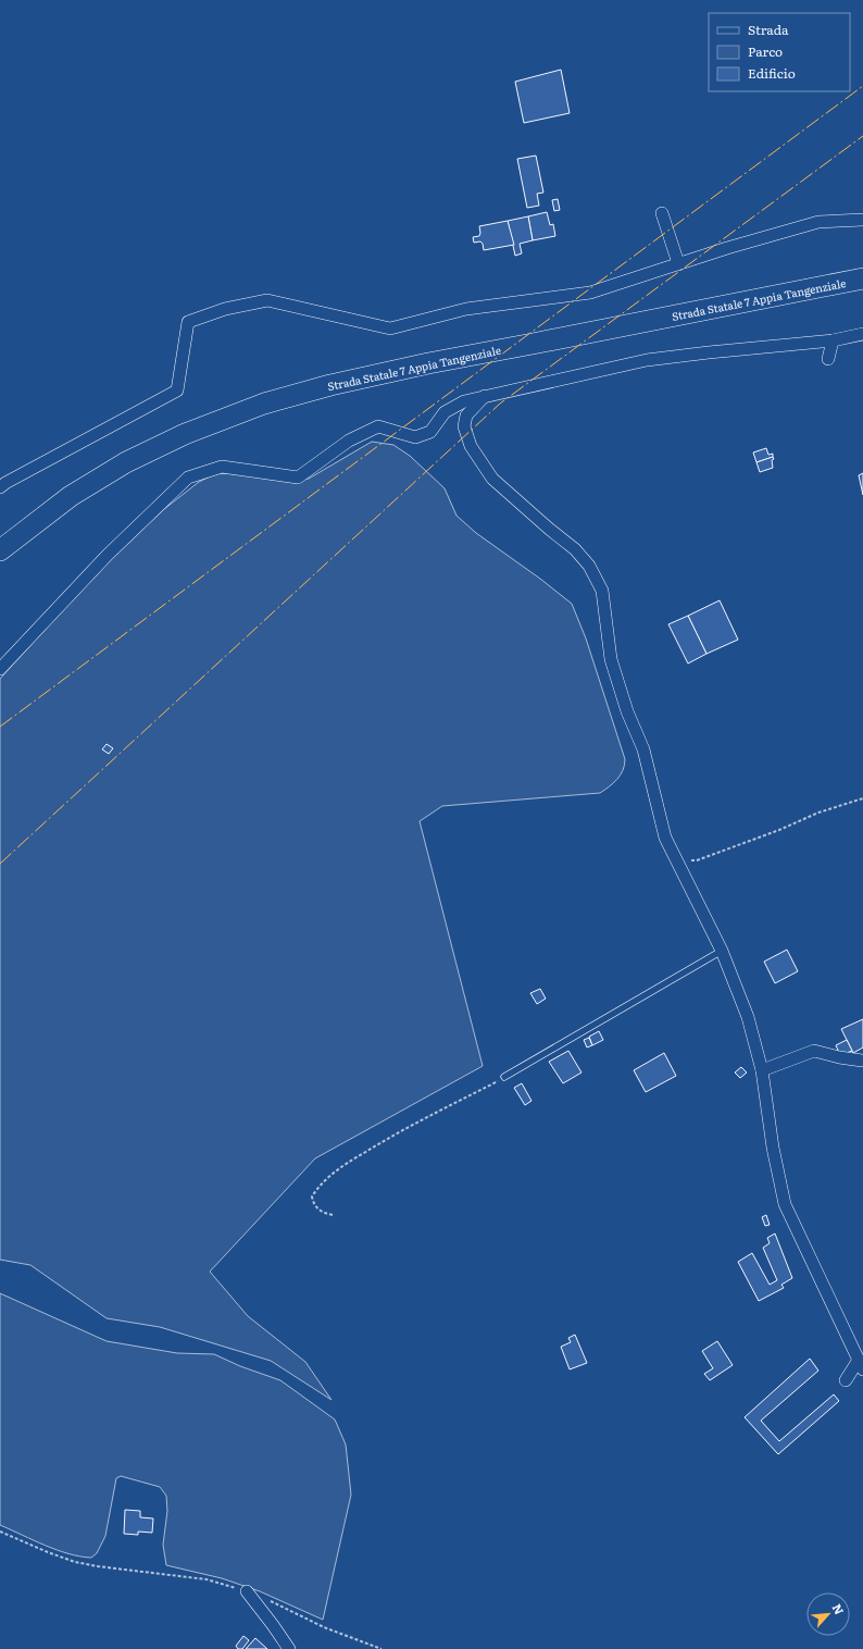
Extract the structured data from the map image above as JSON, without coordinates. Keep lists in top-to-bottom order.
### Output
{
  "streets": {
    "highway": ["Strada Statale 7 Appia Tangenziale"]
  },
  "legend": ["Strada", "Parco", "Edificio"],
  "north": "top right"
}
